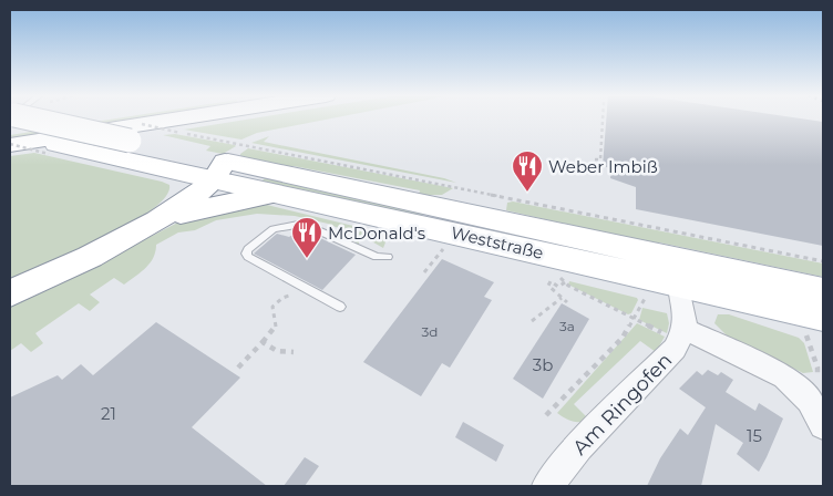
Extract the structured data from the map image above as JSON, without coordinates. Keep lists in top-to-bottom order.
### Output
{
  "streets": {
    "main road": ["Weststraße"],
    "street": ["Am Ringofen"]
  },
  "places": {
    "restaurant": ["Weber Imbiß", "McDonald's"]
  },
  "house_numbers": [
    "3a",
    "3d",
    "3b",
    "21",
    "15"
  ]
}
